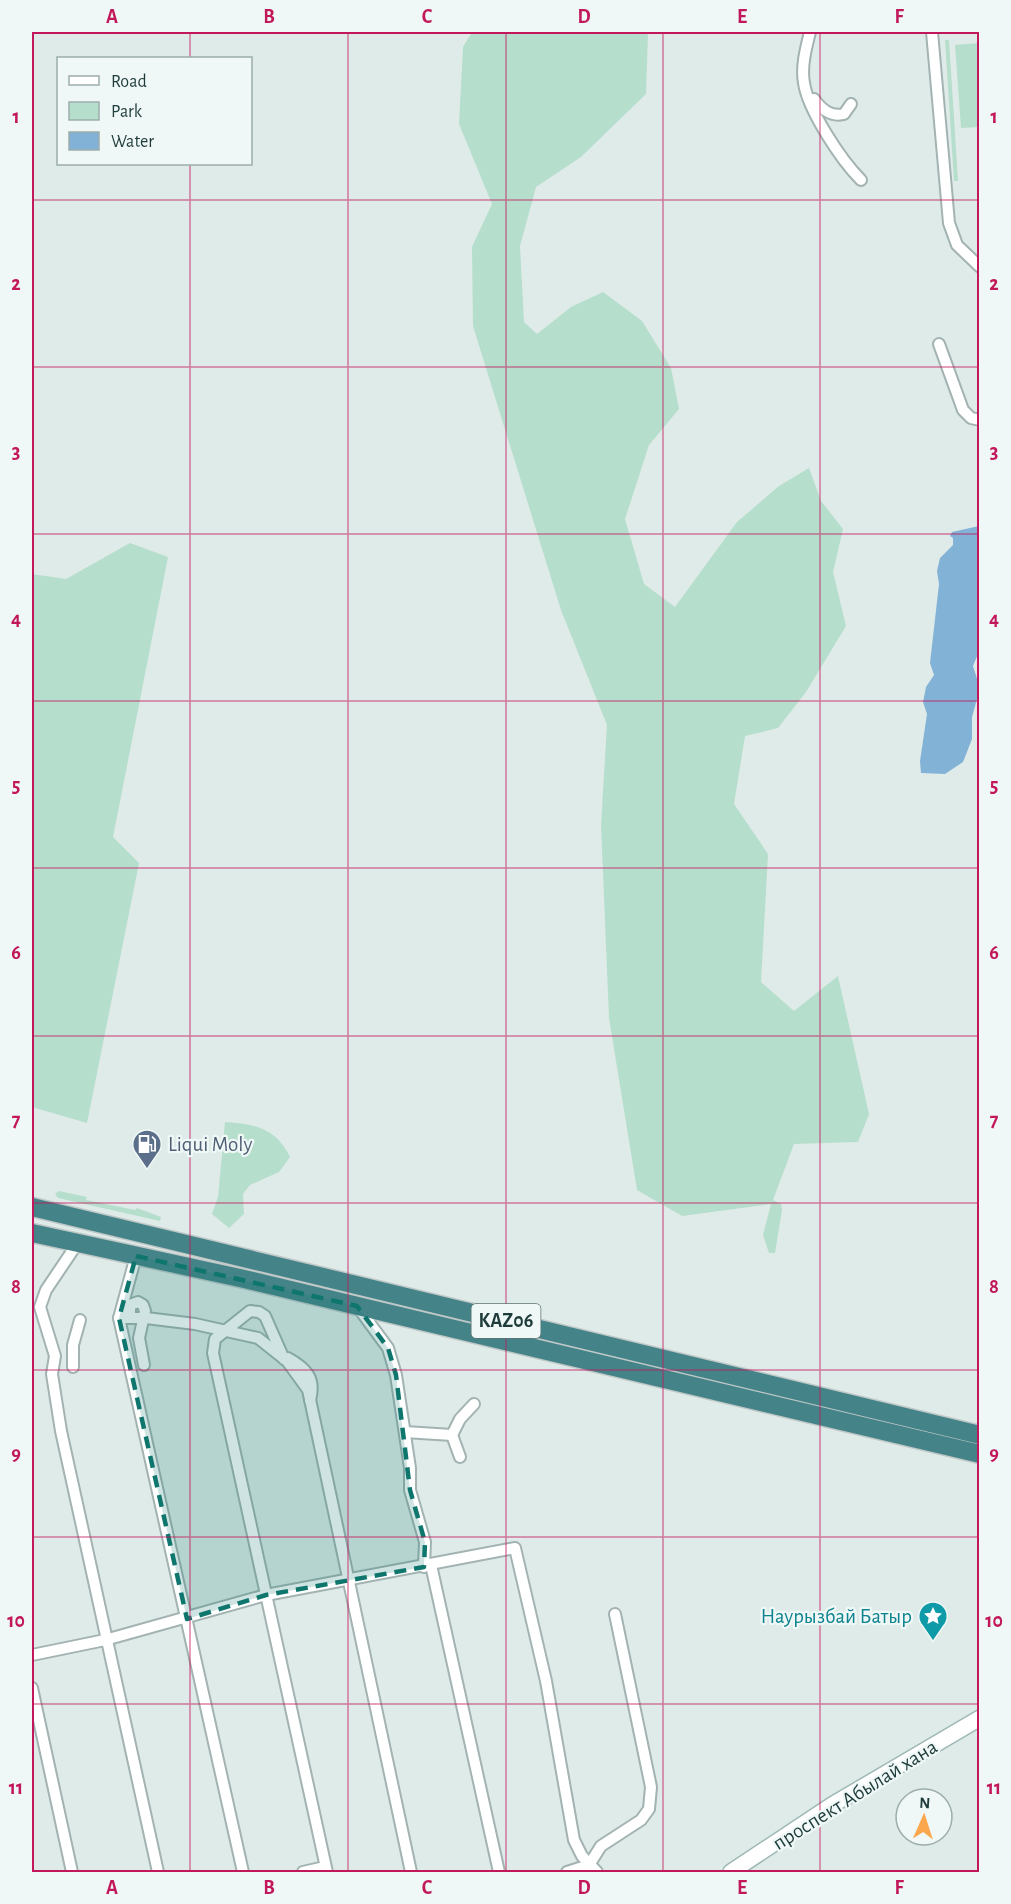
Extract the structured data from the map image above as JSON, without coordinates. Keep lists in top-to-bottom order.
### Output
{
  "streets": {
    "highway": ["KАZ06"],
    "main road": ["проспект Абылай хана"]
  },
  "places": {
    "fuel station": ["Liqui Moly"],
    "place": ["Наурызбай Батыр"]
  },
  "legend": ["Road", "Park", "Water"],
  "north": "top",
  "grid": {
    "columns": [
      "A",
      "B",
      "C",
      "D",
      "E",
      "F"
    ],
    "rows": [
      "1",
      "2",
      "3",
      "4",
      "5",
      "6",
      "7",
      "8",
      "9",
      "10",
      "11"
    ]
  }
}
